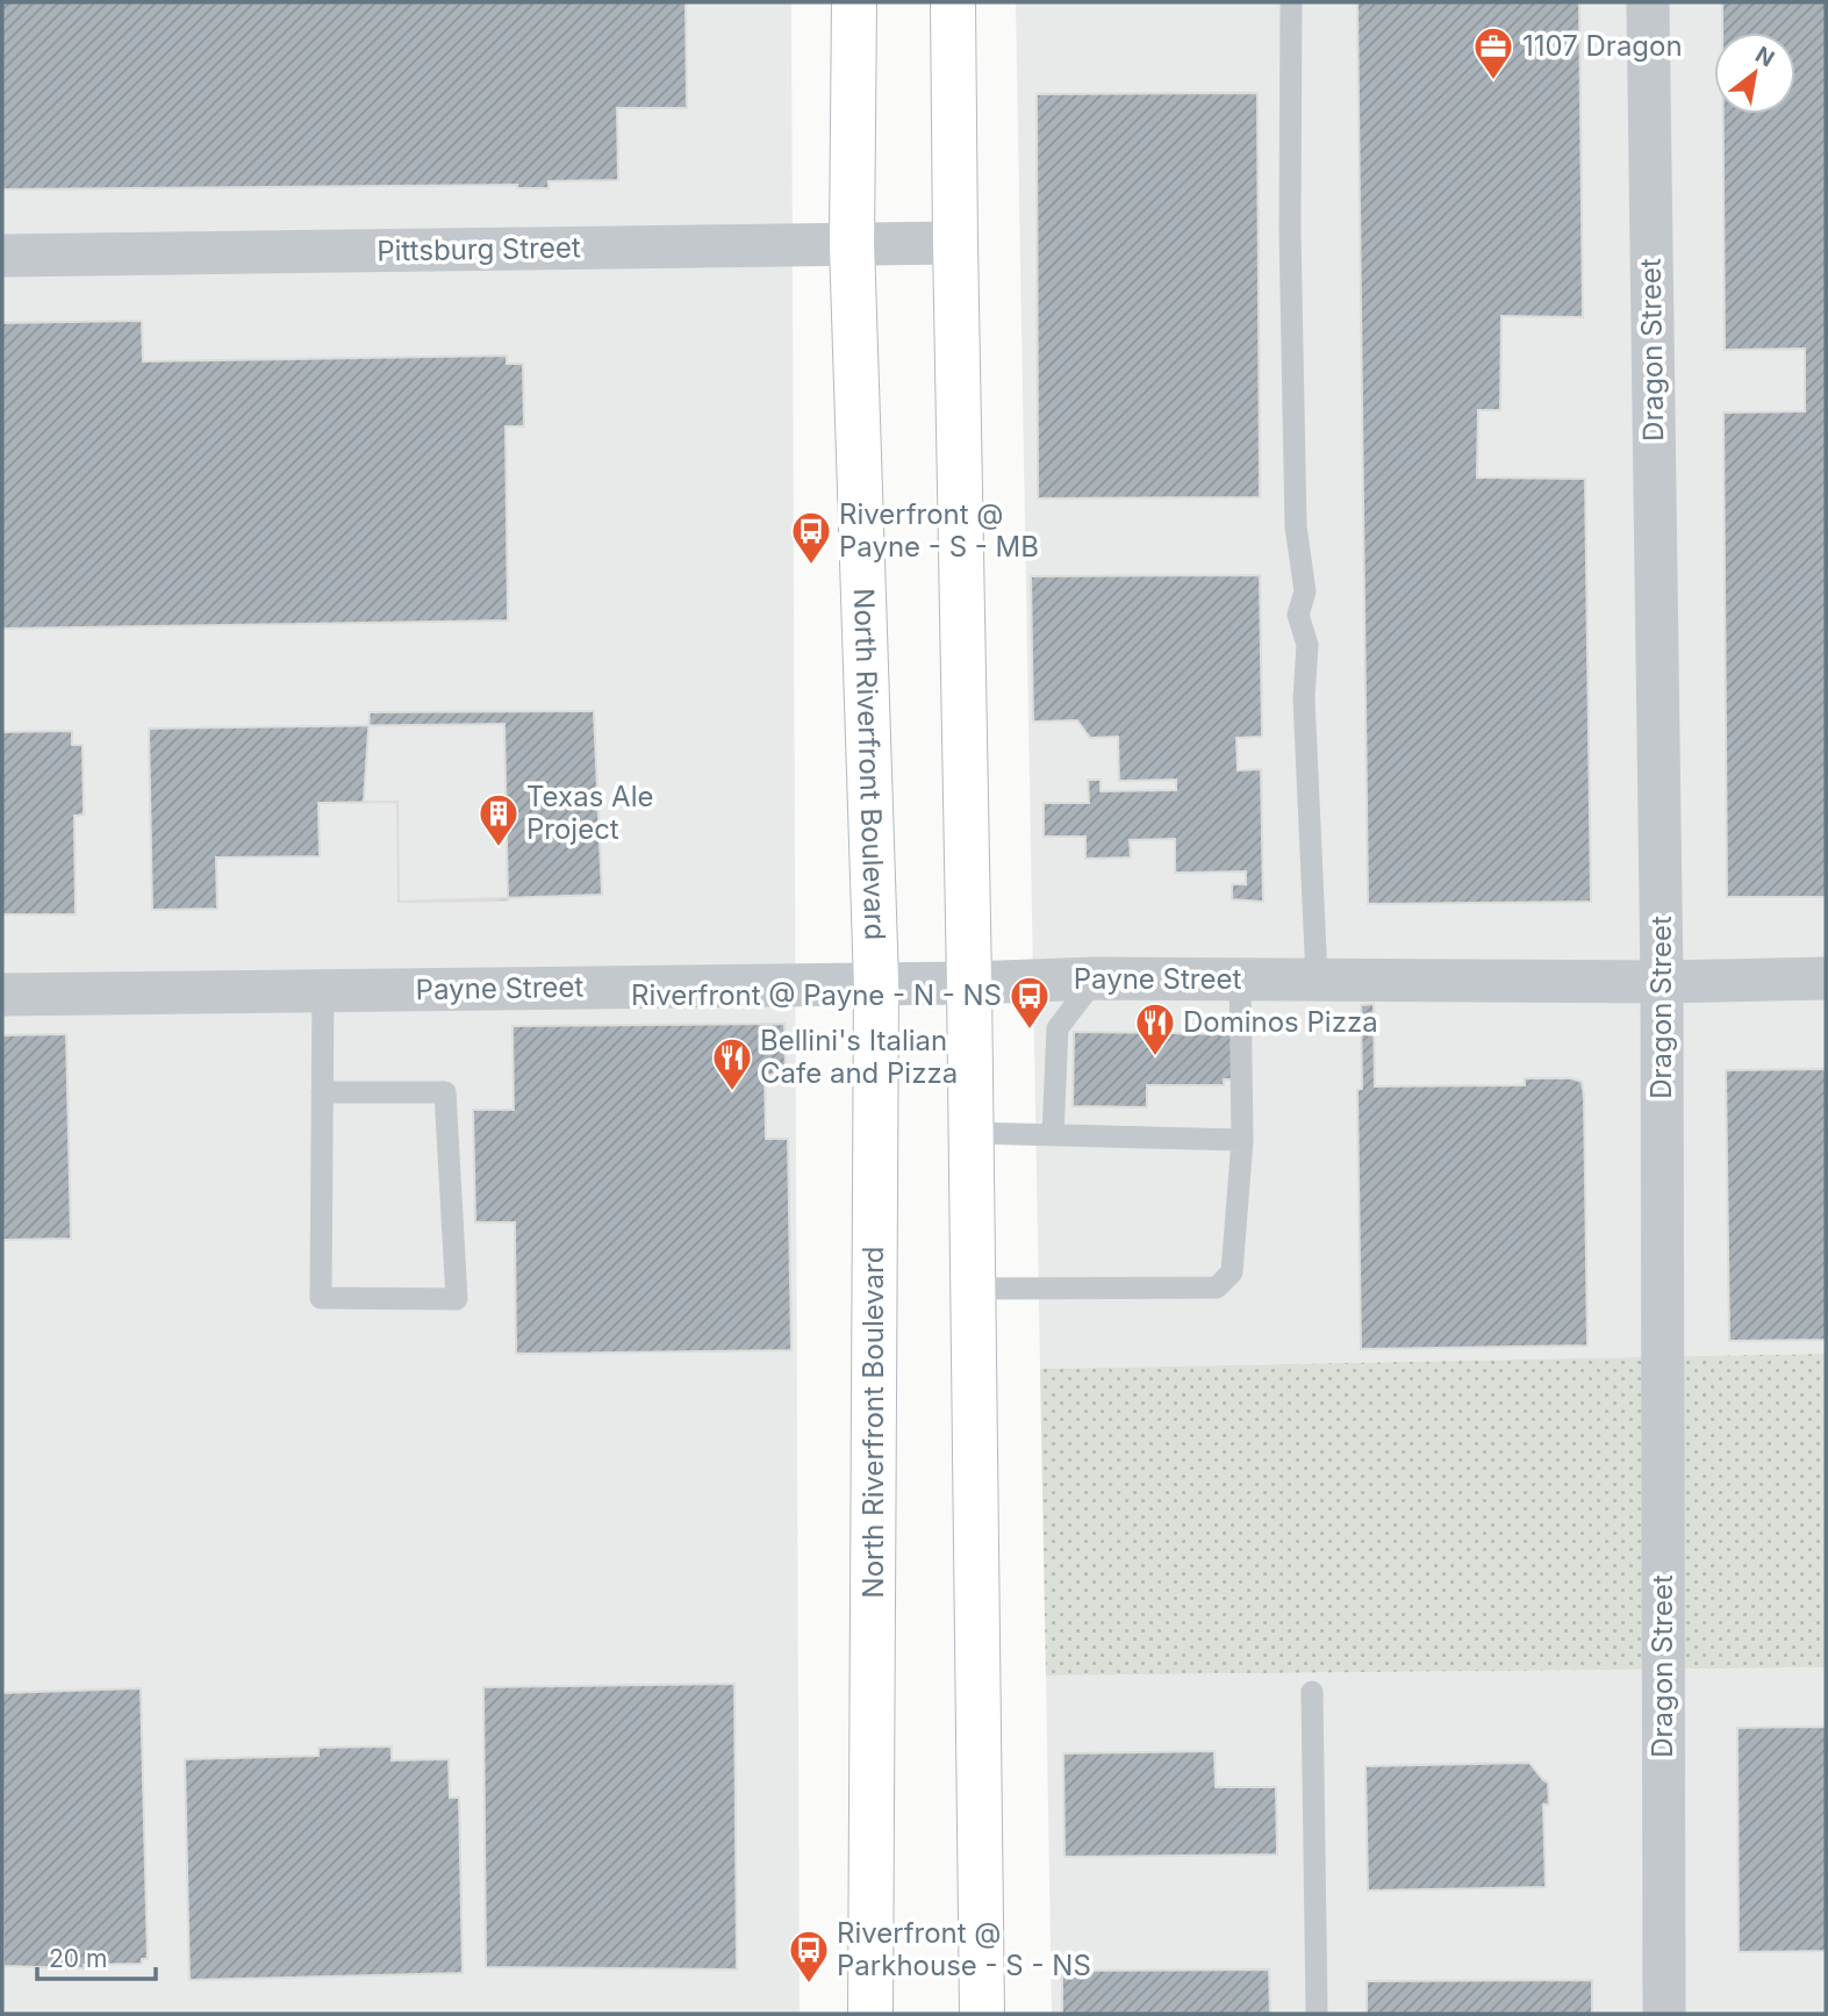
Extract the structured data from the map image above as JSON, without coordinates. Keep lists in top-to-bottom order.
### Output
{
  "streets": {
    "main road": ["North Riverfront Boulevard"],
    "street": ["Pittsburg Street", "Dragon Street", "Payne Street"]
  },
  "crossings": [
    ["Pittsburg Street", "North Riverfront Boulevard"],
    ["Dragon Street", "Payne Street"],
    ["North Riverfront Boulevard", "Payne Street"]
  ],
  "places": {
    "office": ["1107 Dragon"],
    "bus stop": ["Riverfront @ Payne - S - MB", "Riverfront @ Payne - N - NS", "Riverfront @ Parkhouse - S - NS"],
    "building": ["Texas Ale Project"],
    "restaurant": ["Dominos Pizza", "Bellini's Italian Cafe and Pizza"]
  },
  "scale_bar": "20 m",
  "north": "top right"
}
